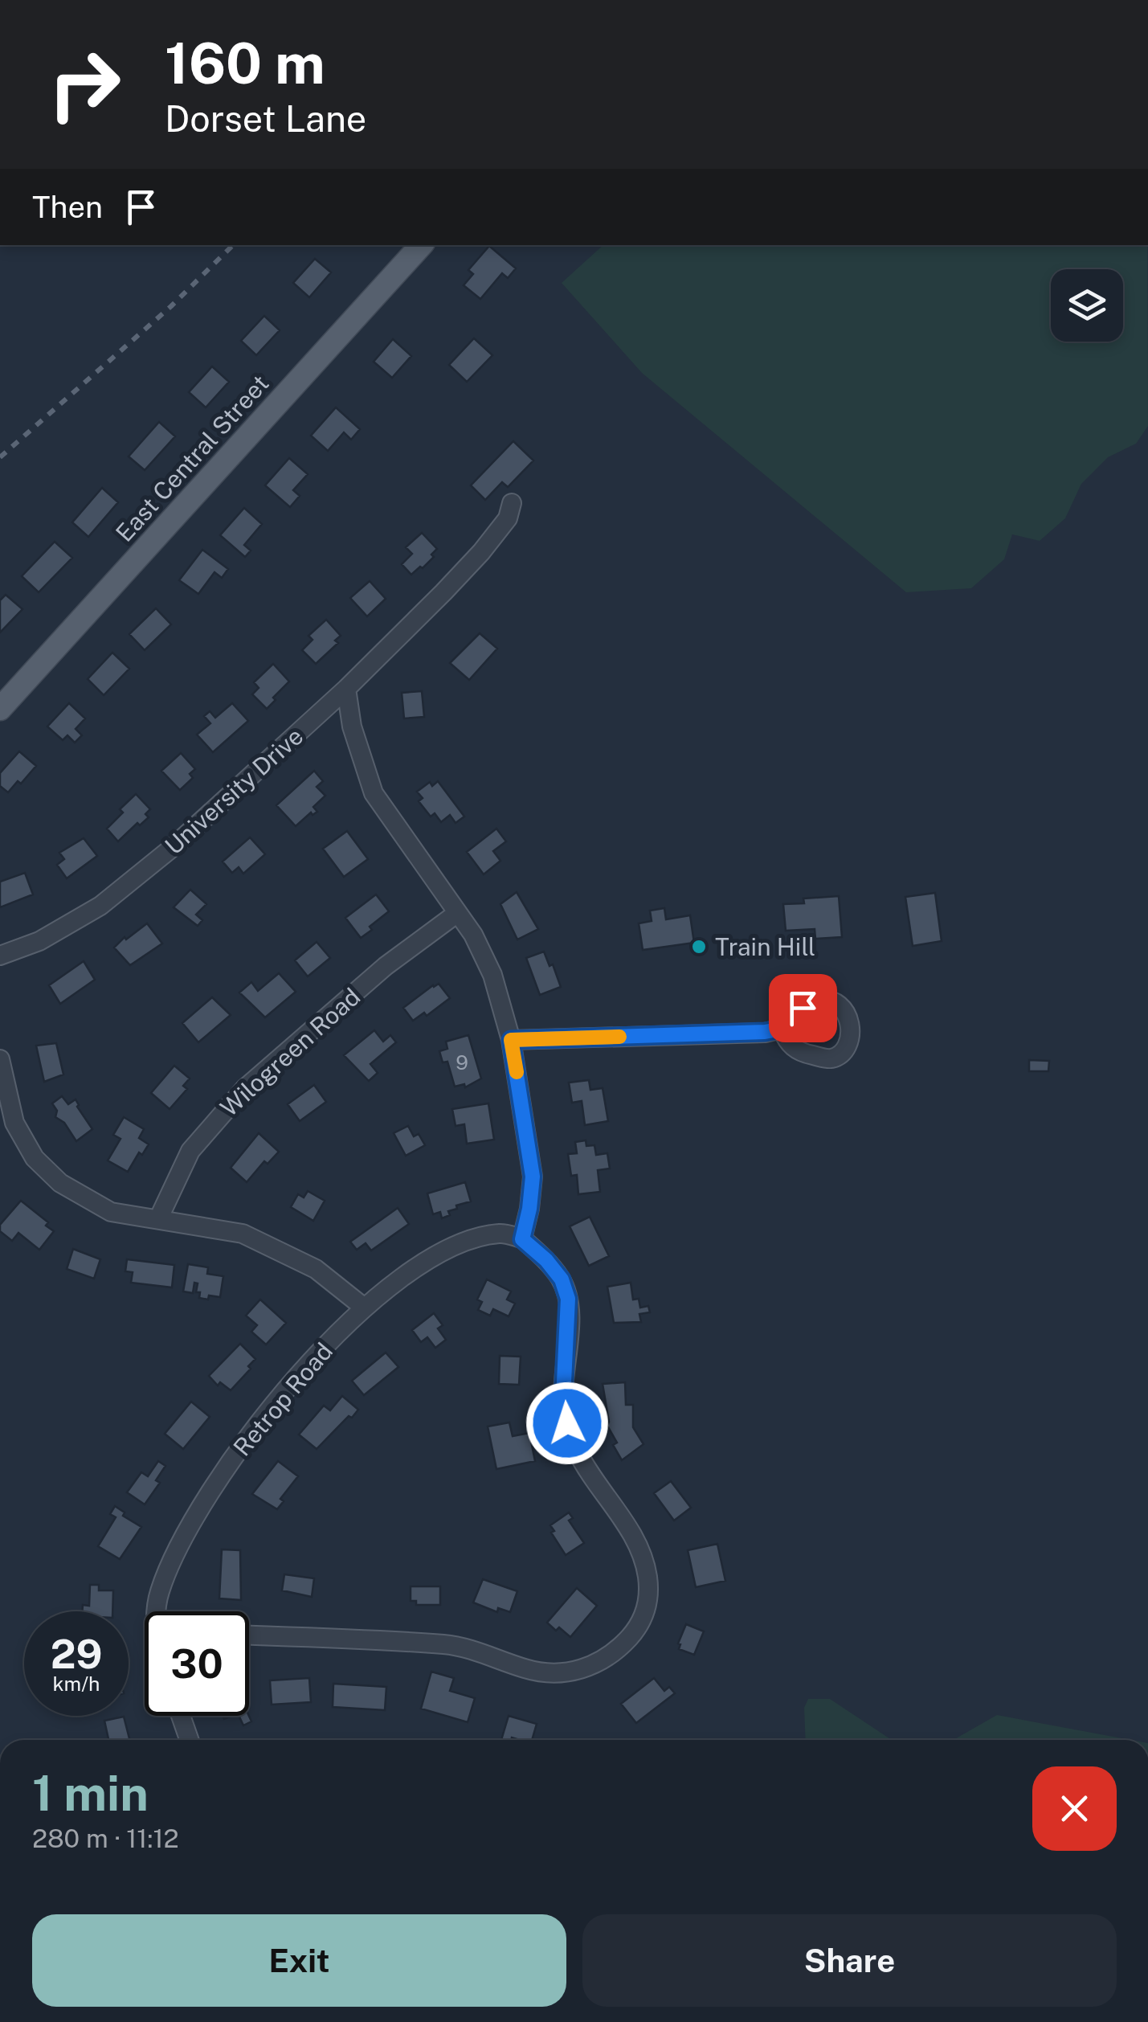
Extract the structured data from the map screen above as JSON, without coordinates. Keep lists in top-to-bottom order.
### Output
{
  "streets": {
    "main road": ["East Central Street"],
    "street": ["University Drive", "Wilogreen Road", "Retrop Road"]
  },
  "places": ["Train Hill"],
  "house_numbers": ["9"],
  "page": {
    "turn": ["160 m", "Dorset Lane"],
    "then": "Then",
    "speed": "29 km/h",
    "limit": "30",
    "heading": ["1 min", "280 m · 11:12"],
    "buttons": ["Exit", "Share"]
  }
}
